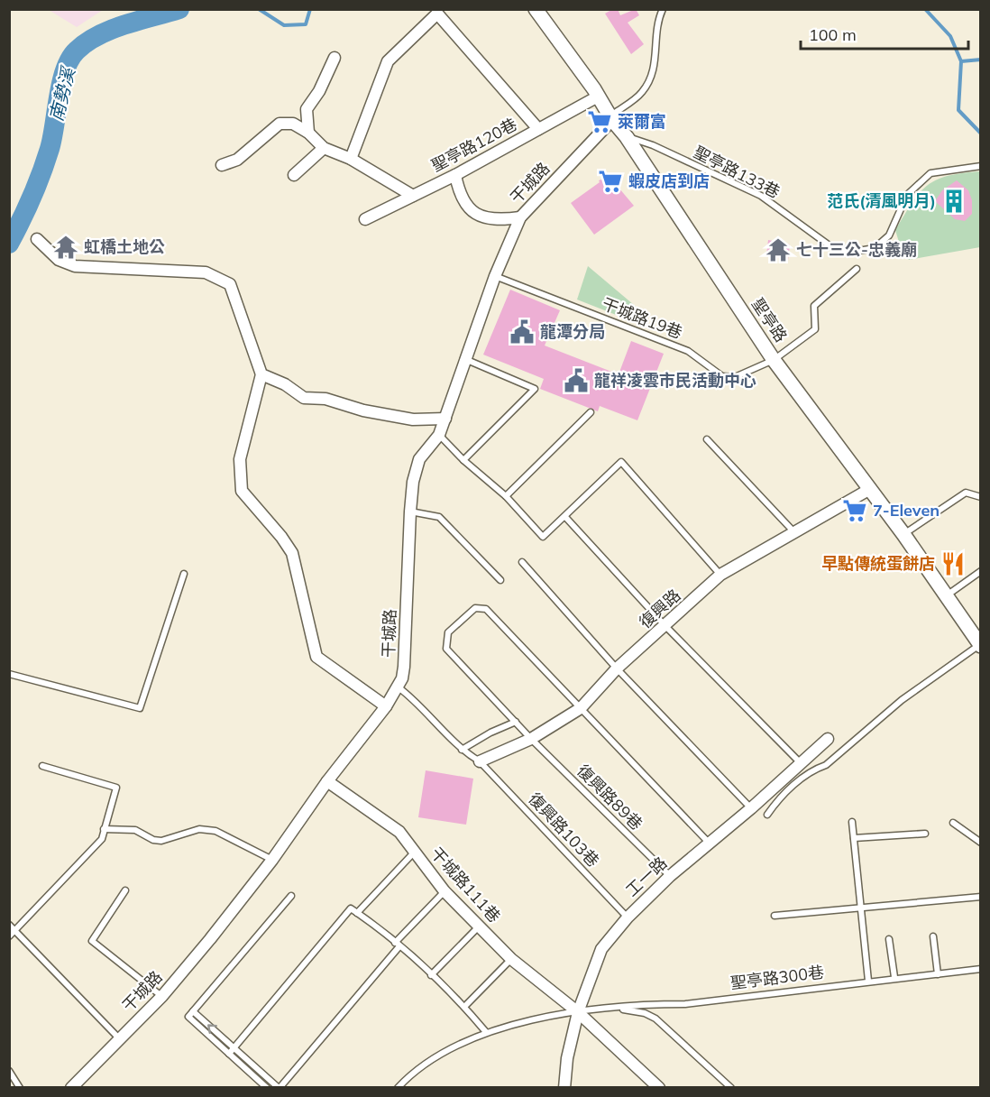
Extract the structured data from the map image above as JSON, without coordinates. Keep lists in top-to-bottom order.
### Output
{
  "streets": {
    "street": [
      "聖亭路120巷",
      "干城路",
      "聖亭路",
      "復興路",
      "工一路",
      "干城路111巷"
    ],
    "lane": [
      "聖亭路133巷",
      "干城路19巷",
      "復興路89巷",
      "復興路103巷",
      "聖亭路300巷"
    ]
  },
  "crossings": [
    ["聖亭路120巷", "聖亭路"],
    ["聖亭路133巷", "聖亭路"],
    ["干城路", "干城路19巷"],
    ["干城路", "聖亭路"],
    ["干城路", "復興路103巷"],
    ["干城路", "干城路111巷"],
    ["干城路19巷", "聖亭路"],
    ["聖亭路", "復興路"],
    ["復興路", "復興路89巷"],
    ["復興路", "復興路103巷"],
    ["復興路89巷", "工一路"],
    ["復興路103巷", "工一路"],
    ["工一路", "干城路111巷"],
    ["工一路", "聖亭路300巷"],
    ["干城路111巷", "聖亭路300巷"]
  ],
  "water": ["南勢溪"],
  "places": {
    "supermarket": ["萊爾富", "蝦皮店到店", "7-Eleven"],
    "building": ["范氏(清風明月)"],
    "temple": ["虹橋土地公", "七十三公-忠義廟"],
    "public building": ["龍潭分局", "龍祥凌雲市民活動中心"],
    "restaurant": ["早點傳統蛋餅店"]
  },
  "scale_bar": "100 m"
}
